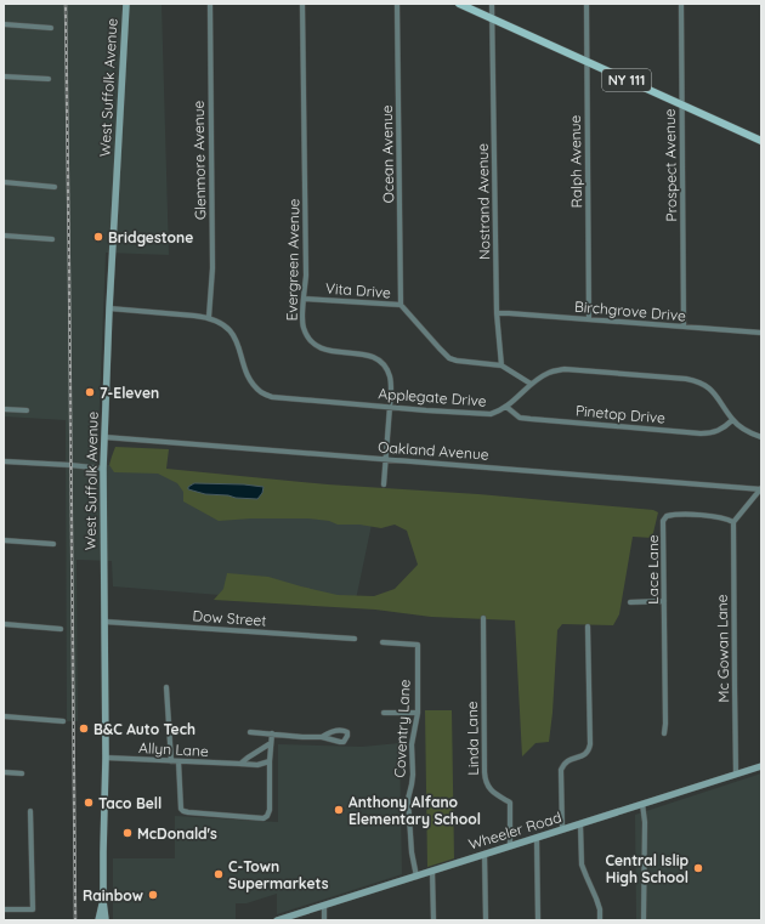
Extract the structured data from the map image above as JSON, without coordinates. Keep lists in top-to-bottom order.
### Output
{
  "streets": {
    "main road": ["NY 111", "West Suffolk Avenue", "Wheeler Road"],
    "street": [
      "Ocean Avenue",
      "Glenmore Avenue",
      "Ralph Avenue",
      "Prospect Avenue",
      "Nostrand Avenue",
      "Evergreen Avenue",
      "Vita Drive",
      "Birchgrove Drive",
      "Applegate Drive",
      "Pinetop Drive",
      "Oakland Avenue",
      "Lace Lane",
      "Dow Street",
      "Mc Gowan Lane",
      "Coventry Lane",
      "Linda Lane",
      "Allyn Lane"
    ]
  },
  "crossings": [
    ["NY 111", "Ralph Avenue"],
    ["NY 111", "Prospect Avenue"],
    ["NY 111", "Nostrand Avenue"],
    ["West Suffolk Avenue", "Applegate Drive"],
    ["West Suffolk Avenue", "Oakland Avenue"],
    ["West Suffolk Avenue", "Dow Street"],
    ["West Suffolk Avenue", "Allyn Lane"],
    ["Ocean Avenue", "Vita Drive"],
    ["Glenmore Avenue", "Applegate Drive"],
    ["Ralph Avenue", "Birchgrove Drive"],
    ["Prospect Avenue", "Birchgrove Drive"],
    ["Nostrand Avenue", "Vita Drive"],
    ["Nostrand Avenue", "Birchgrove Drive"],
    ["Evergreen Avenue", "Vita Drive"],
    ["Evergreen Avenue", "Applegate Drive"],
    ["Evergreen Avenue", "Oakland Avenue"],
    ["Applegate Drive", "Pinetop Drive"],
    ["Lace Lane", "Mc Gowan Lane"],
    ["Mc Gowan Lane", "Wheeler Road"],
    ["Coventry Lane", "Wheeler Road"],
    ["Linda Lane", "Wheeler Road"]
  ],
  "places": [
    "Bridgestone",
    "7-Eleven",
    "B&C Auto Tech",
    "Taco Bell",
    "Anthony Alfano Elementary School",
    "McDonald's",
    "Central Islip High School",
    "C‑Town Supermarkets",
    "Rainbow"
  ]
}
